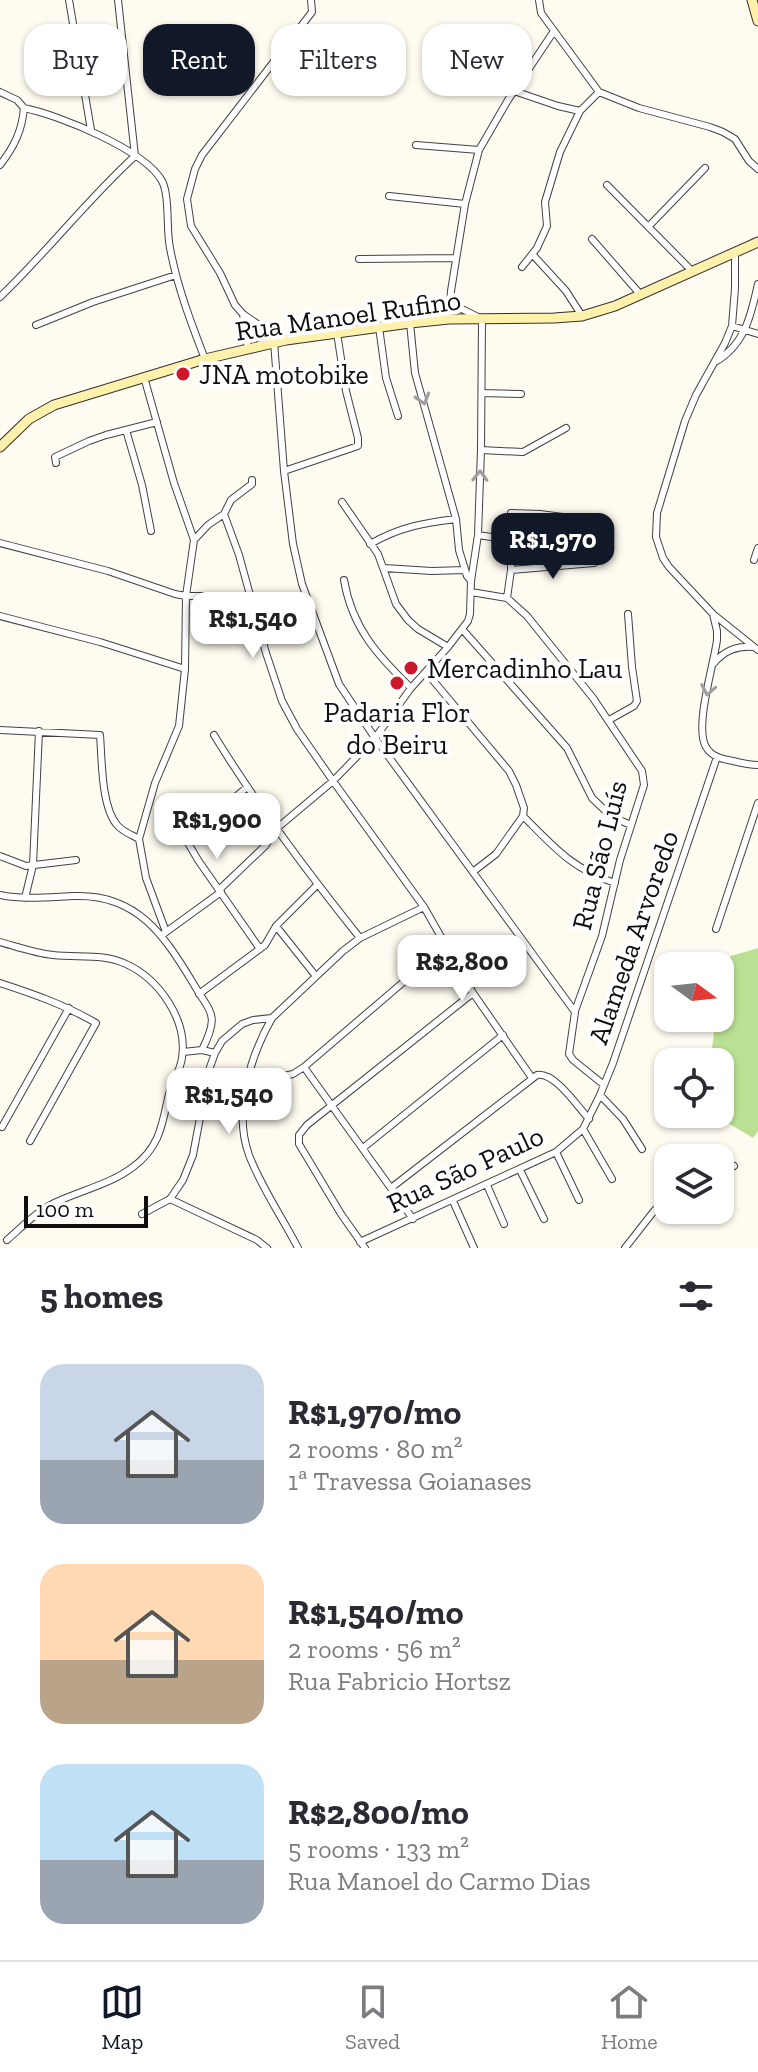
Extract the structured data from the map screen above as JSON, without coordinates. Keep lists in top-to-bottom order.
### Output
{
  "streets": {
    "main road": ["Rua Manoel Rufino"],
    "street": ["Rua São Luís", "Alameda Arvoredo", "Rua São Paulo"]
  },
  "crossings": [
    ["Rua São Luís", "Alameda Arvoredo"],
    ["Alameda Arvoredo", "Rua São Paulo"]
  ],
  "places": ["JNA motobike", "Mercadinho Lau", "Padaria Flor do Beiru"],
  "scale_bar": "100 m",
  "north": "right",
  "page": {
    "chip": [
      "Buy",
      "Rent",
      "Filters",
      "New"
    ],
    "price": [
      "R$1,970",
      "R$1,540",
      "R$1,900",
      "R$2,800",
      "R$1,540"
    ],
    "scale": "100 m",
    "heading": "5 homes",
    "list": [
      {
        "name": "R$1,970/mo",
        "note": "2 rooms · 80 m² · 1ª Travessa Goianases"
      },
      {
        "name": "R$1,540/mo",
        "note": "2 rooms · 56 m² · Rua Fabricio Hortsz"
      },
      {
        "name": "R$2,800/mo",
        "note": "5 rooms · 133 m² · Rua Manoel do Carmo Dias"
      }
    ],
    "tabs": ["Map", "Saved", "Home"]
  }
}
